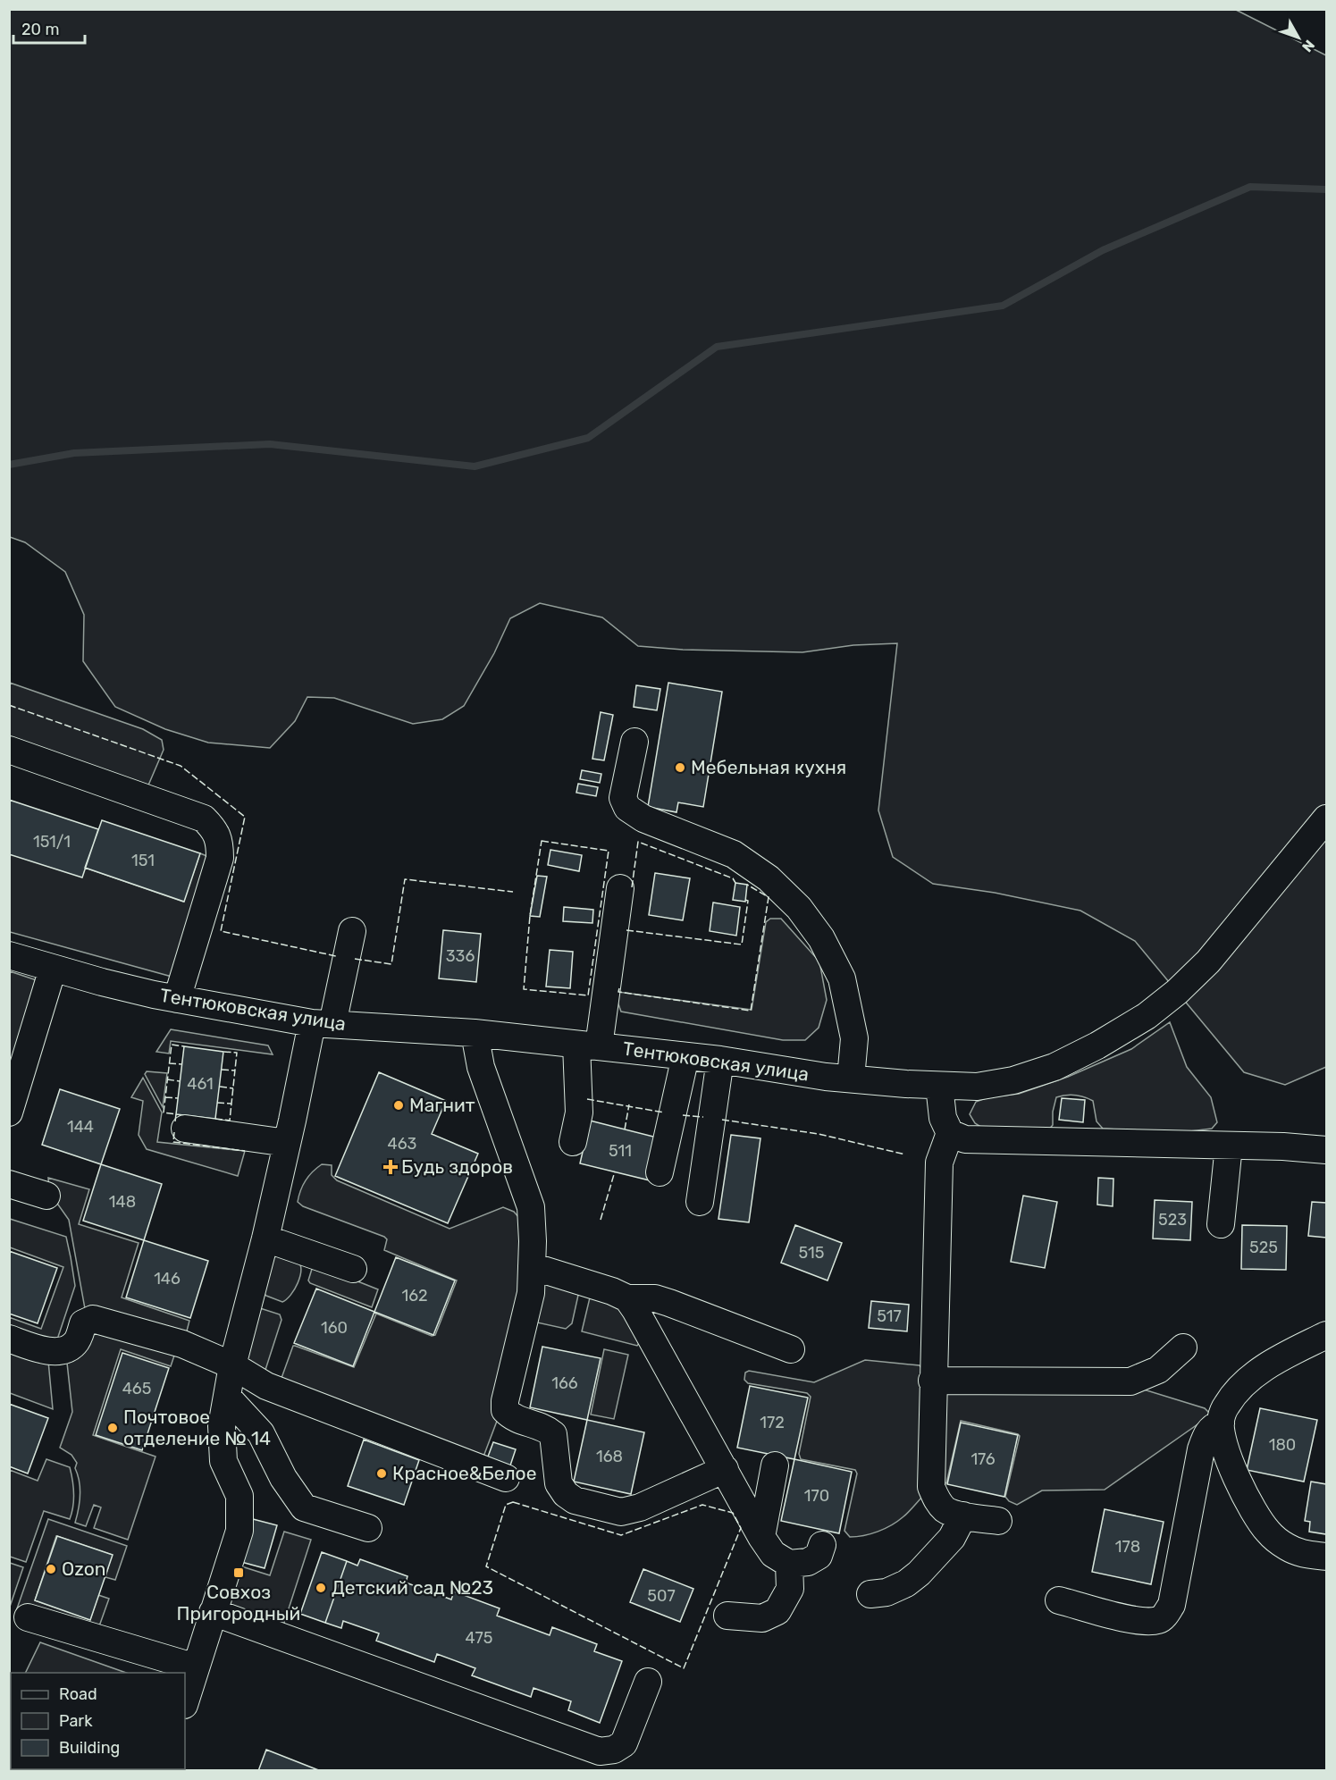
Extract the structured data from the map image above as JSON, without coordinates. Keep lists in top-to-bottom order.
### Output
{
  "streets": {
    "street": ["Тентюковская улица"]
  },
  "places": {
    "other": [
      "Мебельная кухня",
      "Магнит",
      "Почтовое отделение № 14",
      "Красное&Белое",
      "Ozon",
      "Детский сад №23"
    ],
    "health": ["Будь здоров"],
    "transit": ["Совхоз Пригородный"]
  },
  "house_numbers": [
    "151/1",
    "151",
    "336",
    "461",
    "144",
    "463",
    "511",
    "148",
    "523",
    "525",
    "515",
    "146",
    "162",
    "517",
    "160",
    "166",
    "465",
    "172",
    "180",
    "168",
    "176",
    "170",
    "178",
    "507",
    "475"
  ],
  "legend": ["Road", "Park", "Building"],
  "scale_bar": "20 m",
  "north": "bottom right"
}
